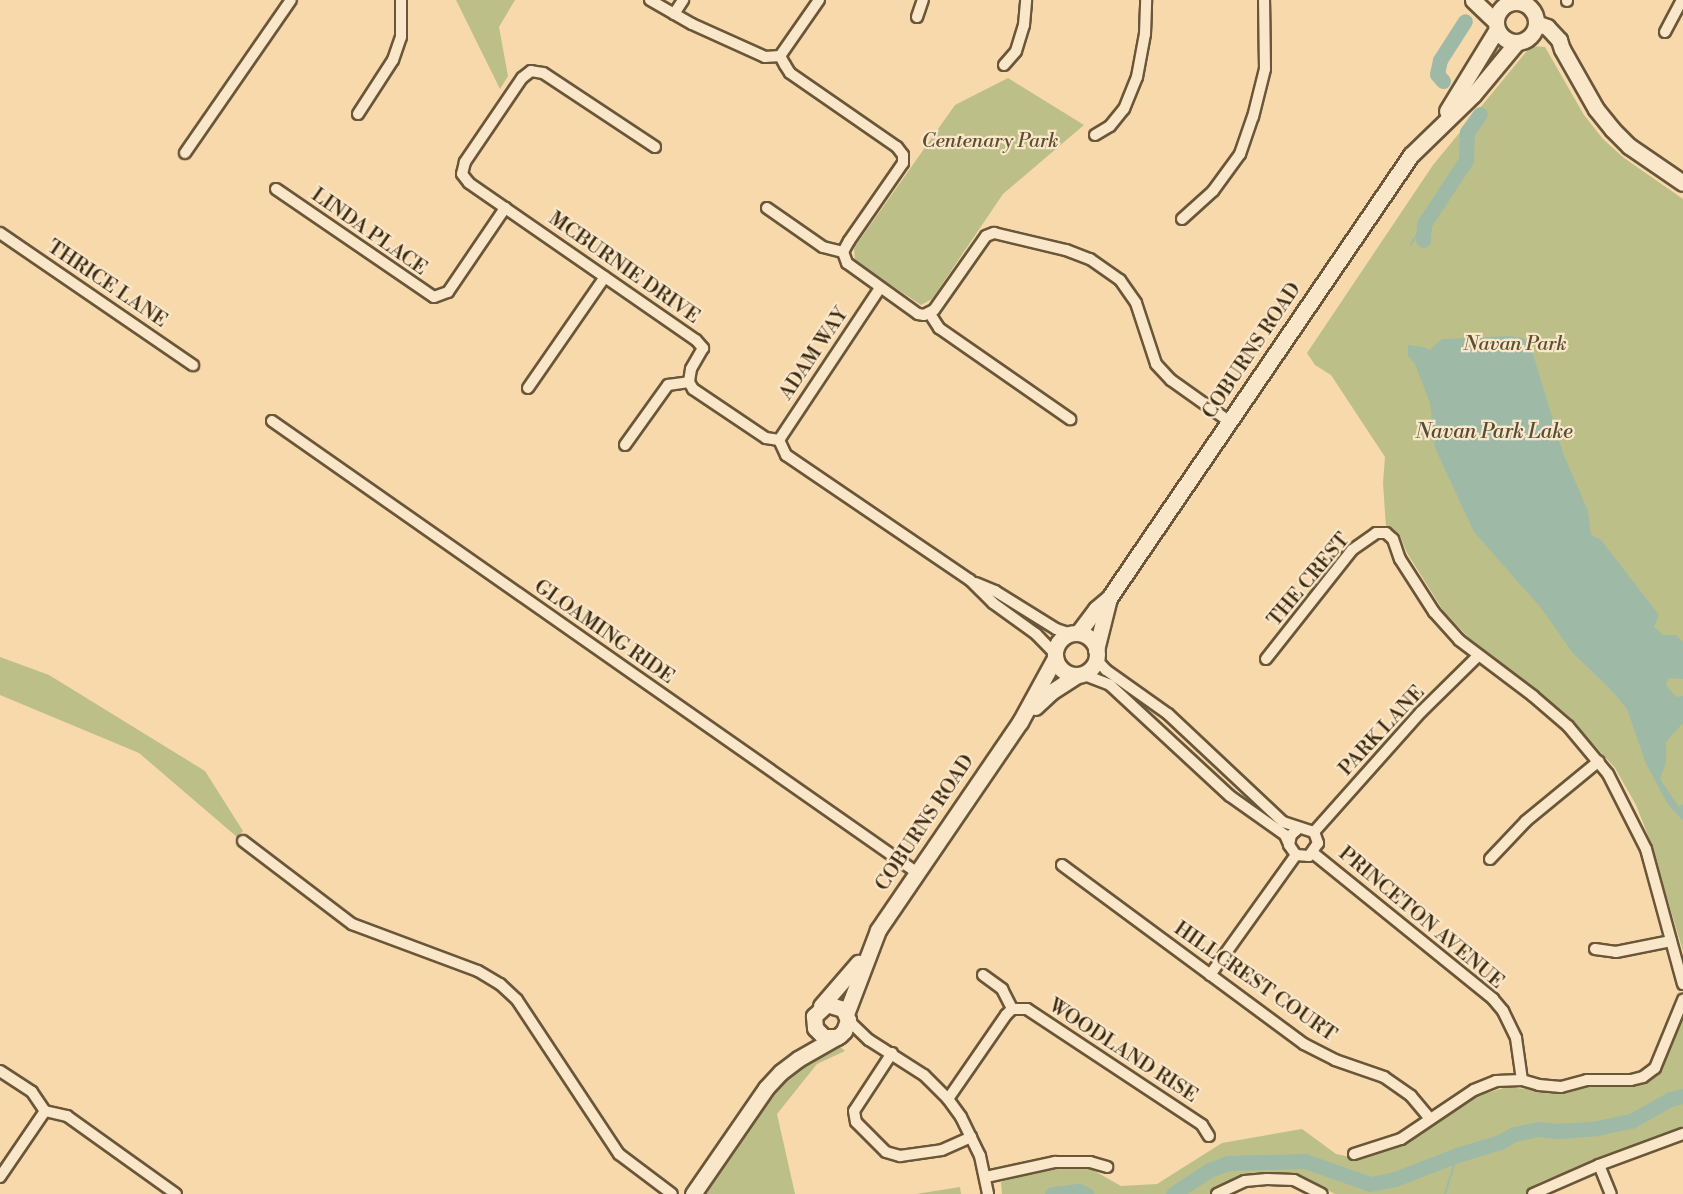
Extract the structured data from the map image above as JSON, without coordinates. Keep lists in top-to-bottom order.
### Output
{
  "streets": {
    "street": [
      "LINDA PLACE",
      "MCBURNIE DRIVE",
      "THRICE LANE",
      "COBURNS ROAD",
      "ADAM WAY",
      "THE CREST",
      "GLOAMING RIDE",
      "PARK LANE",
      "PRINCETON AVENUE",
      "HILLCREST COURT",
      "WOODLAND RISE"
    ]
  },
  "crossings": [
    ["LINDA PLACE", "MCBURNIE DRIVE"],
    ["COBURNS ROAD", "GLOAMING RIDE"],
    ["THE CREST", "PARK LANE"],
    ["PARK LANE", "PRINCETON AVENUE"]
  ],
  "water": ["Navan Park Lake"],
  "parks": ["Centenary Park", "Navan Park"]
}
